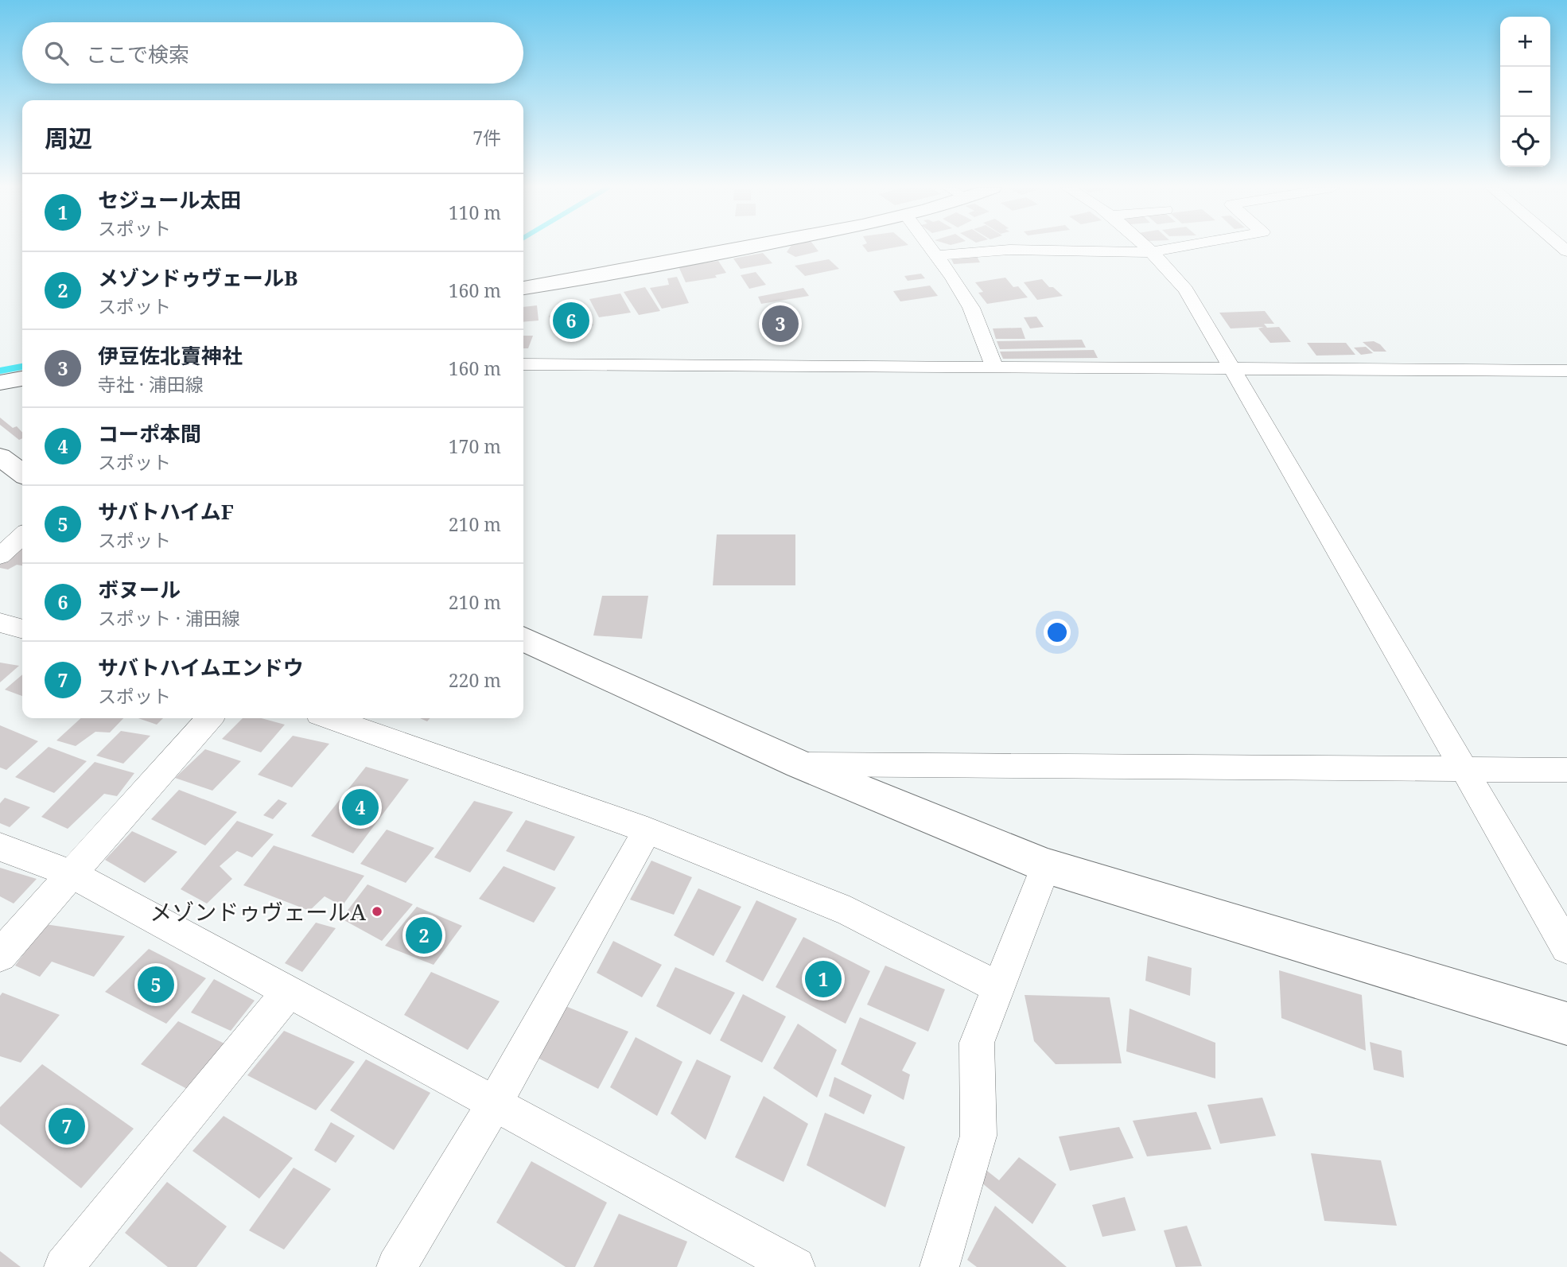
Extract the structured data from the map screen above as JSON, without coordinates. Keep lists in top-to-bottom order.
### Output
{
  "places": ["メゾンドゥヴェールA"],
  "page": {
    "map_buttons": ["+", "−"],
    "search": "ここで検索",
    "heading": ["周辺", "7件"],
    "list": [
      {
        "mark": "1",
        "name": "セジュール太田",
        "note": "スポット",
        "value": "110 m"
      },
      {
        "mark": "2",
        "name": "メゾンドゥヴェールB",
        "note": "スポット",
        "value": "160 m"
      },
      {
        "mark": "3",
        "name": "伊豆佐北賣神社",
        "note": "寺社 · 浦田線",
        "value": "160 m"
      },
      {
        "mark": "4",
        "name": "コーポ本間",
        "note": "スポット",
        "value": "170 m"
      },
      {
        "mark": "5",
        "name": "サバトハイムF",
        "note": "スポット",
        "value": "210 m"
      },
      {
        "mark": "6",
        "name": "ボヌール",
        "note": "スポット · 浦田線",
        "value": "210 m"
      },
      {
        "mark": "7",
        "name": "サバトハイムエンドウ",
        "note": "スポット",
        "value": "220 m"
      }
    ],
    "pins": [
      "6",
      "3",
      "4",
      "2",
      "1",
      "5",
      "7"
    ]
  }
}
